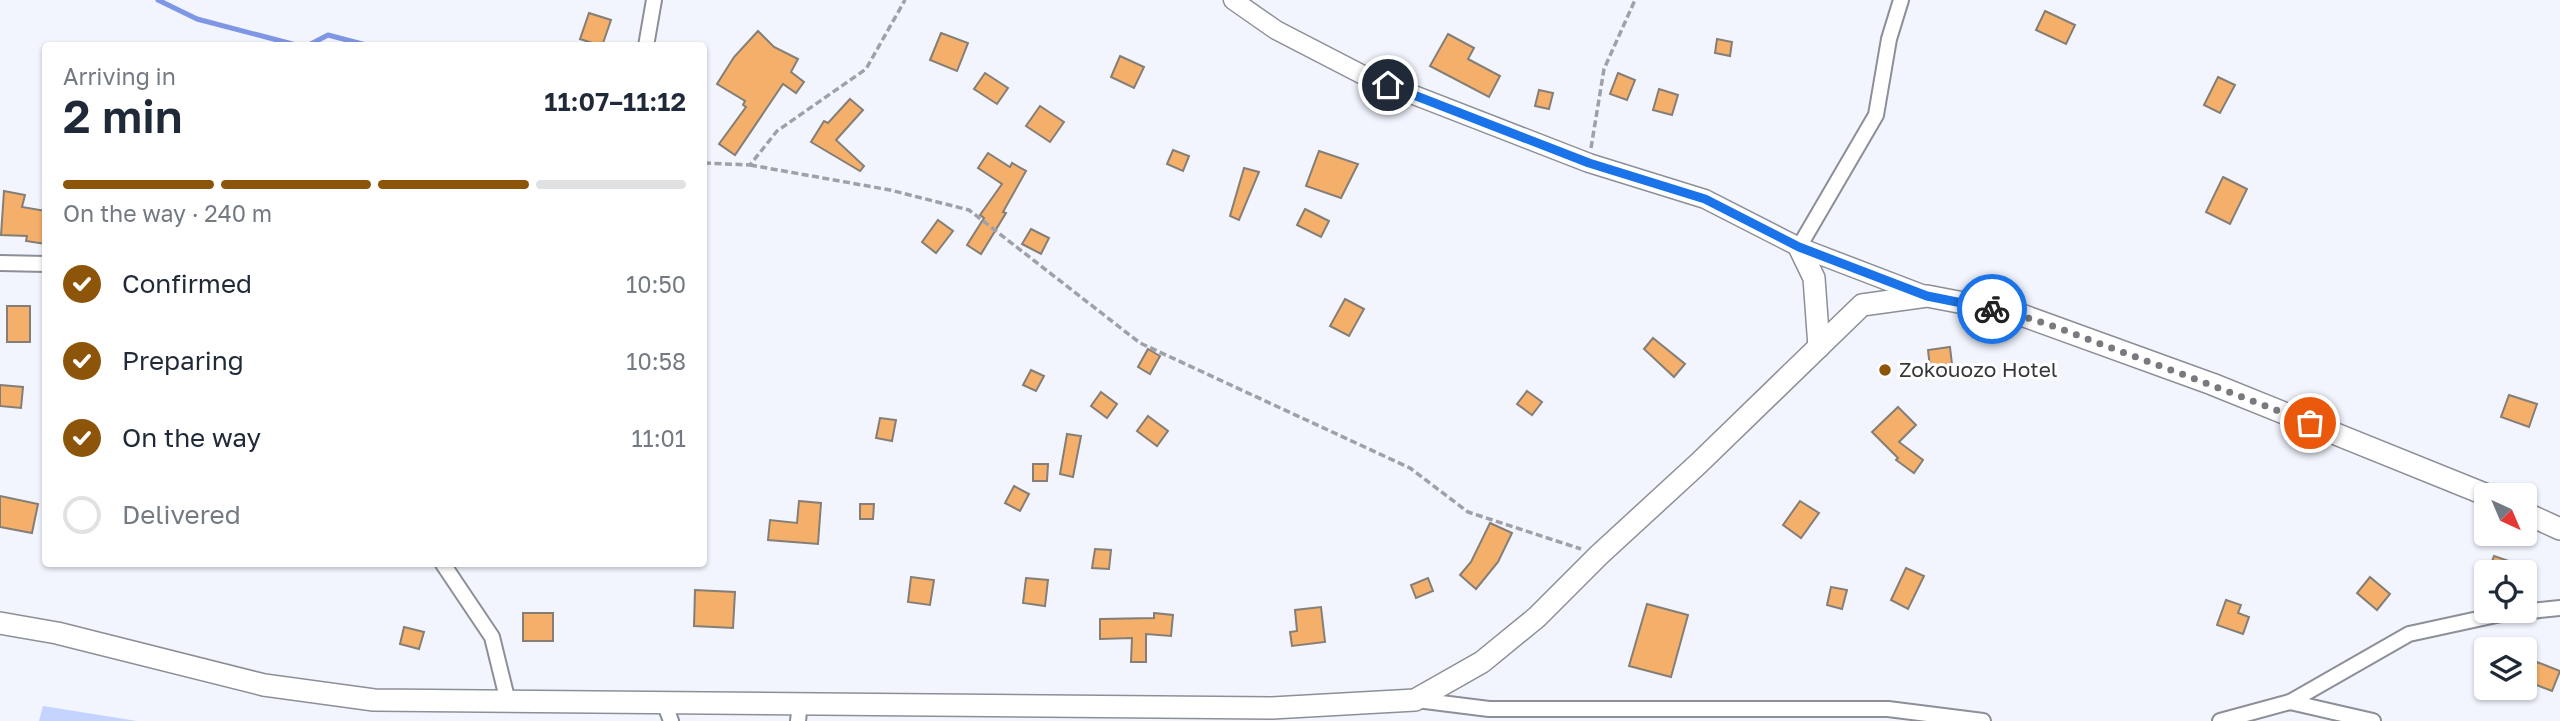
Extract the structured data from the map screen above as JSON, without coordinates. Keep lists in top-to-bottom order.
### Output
{
  "places": ["Zokouozo Hotel"],
  "north": "bottom right",
  "page": {
    "heading": ["2 min", "Arriving in", "11:07–11:12"],
    "bar": "On the way · 240 m",
    "list": [
      ["Confirmed", "10:50"],
      ["Preparing", "10:58"],
      ["On the way", "11:01"],
      "Delivered"
    ]
  }
}
